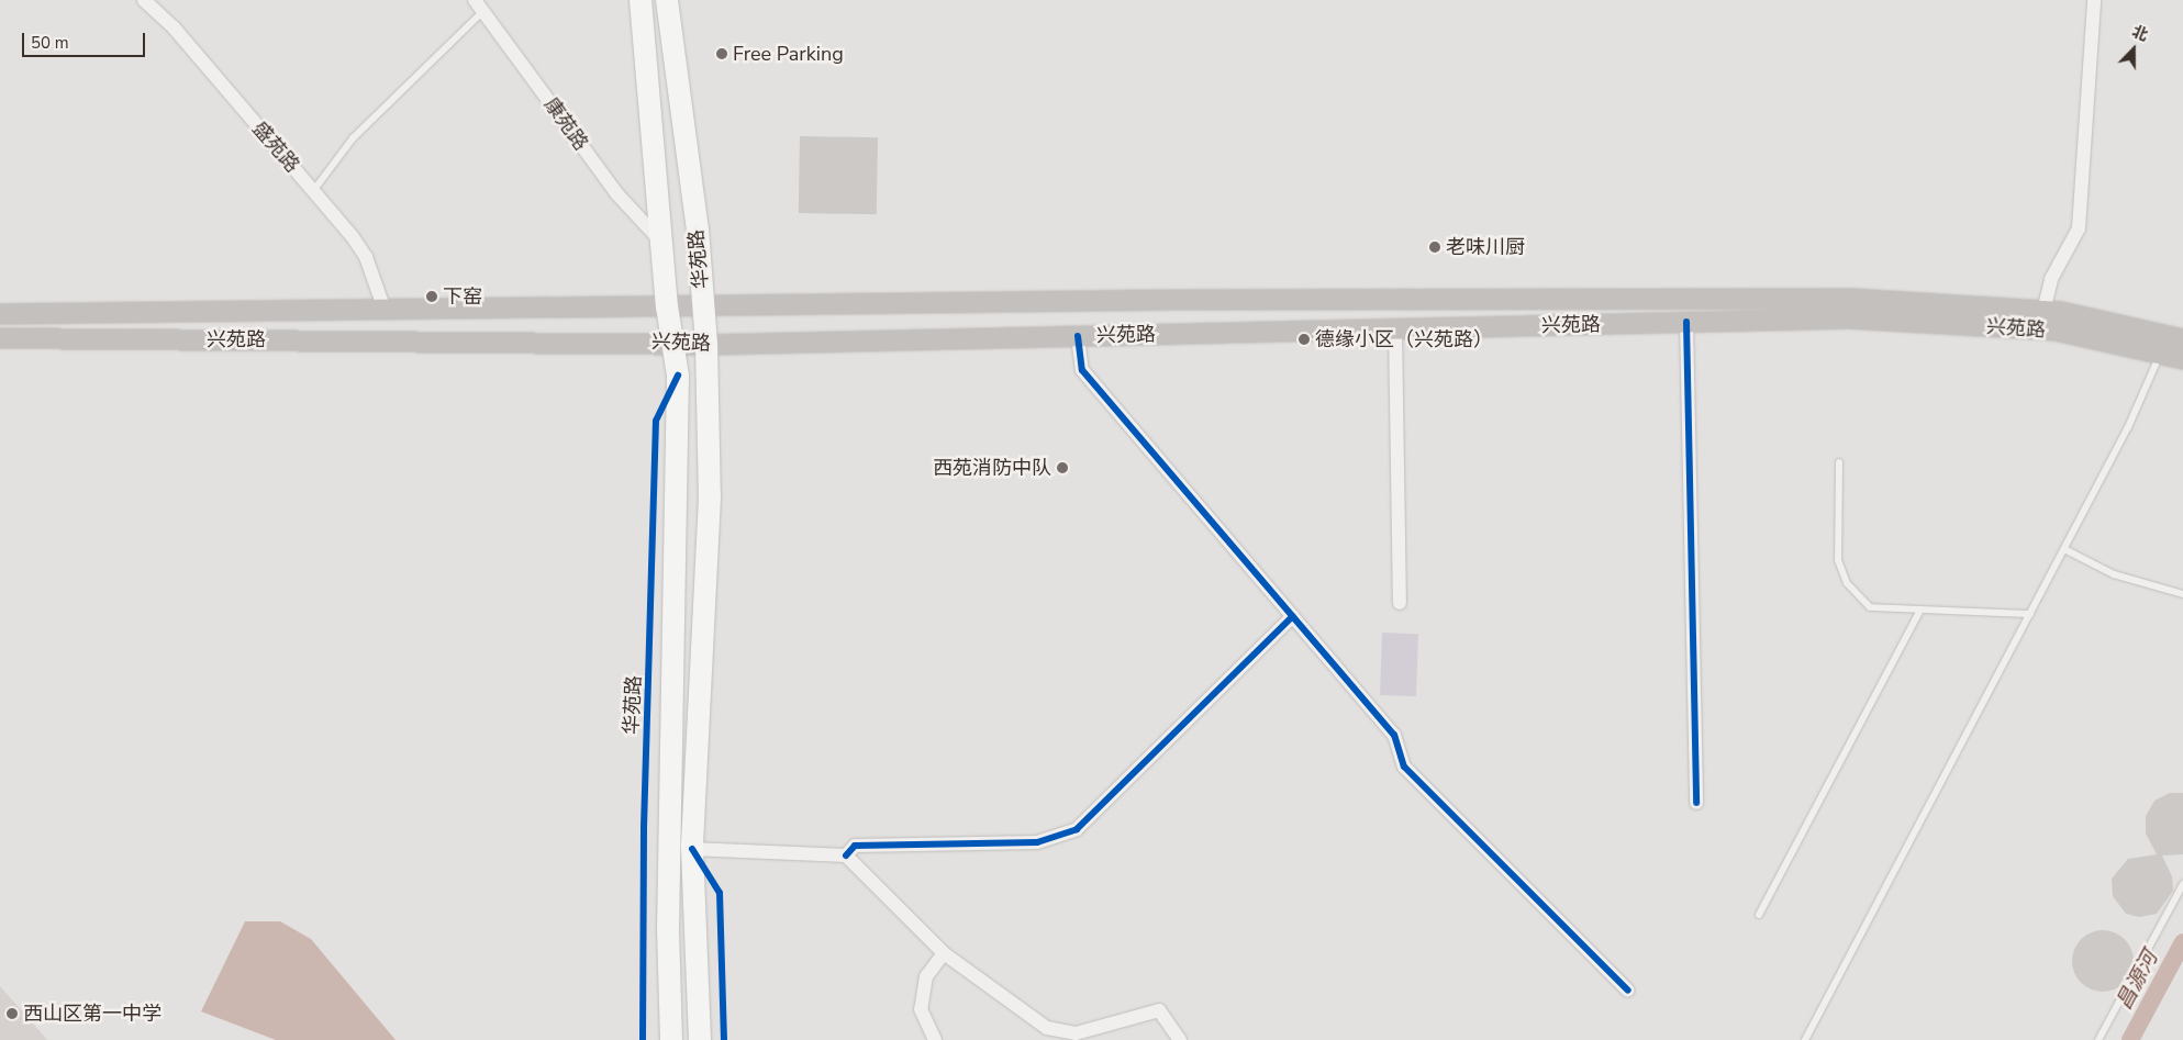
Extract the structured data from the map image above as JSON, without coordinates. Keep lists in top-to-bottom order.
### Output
{
  "streets": {
    "main road": ["华苑路", "兴苑路"],
    "street": ["康苑路", "盛苑路"]
  },
  "crossings": [
    ["康苑路", "华苑路"],
    ["盛苑路", "兴苑路"],
    ["华苑路", "兴苑路"]
  ],
  "water": ["昌源河"],
  "places": [
    "Free Parking",
    "老味川厨",
    "下窑",
    "德缘小区（兴苑路）",
    "西苑消防中队",
    "西山区第一中学"
  ],
  "scale_bar": "50 m",
  "north": "top"
}
